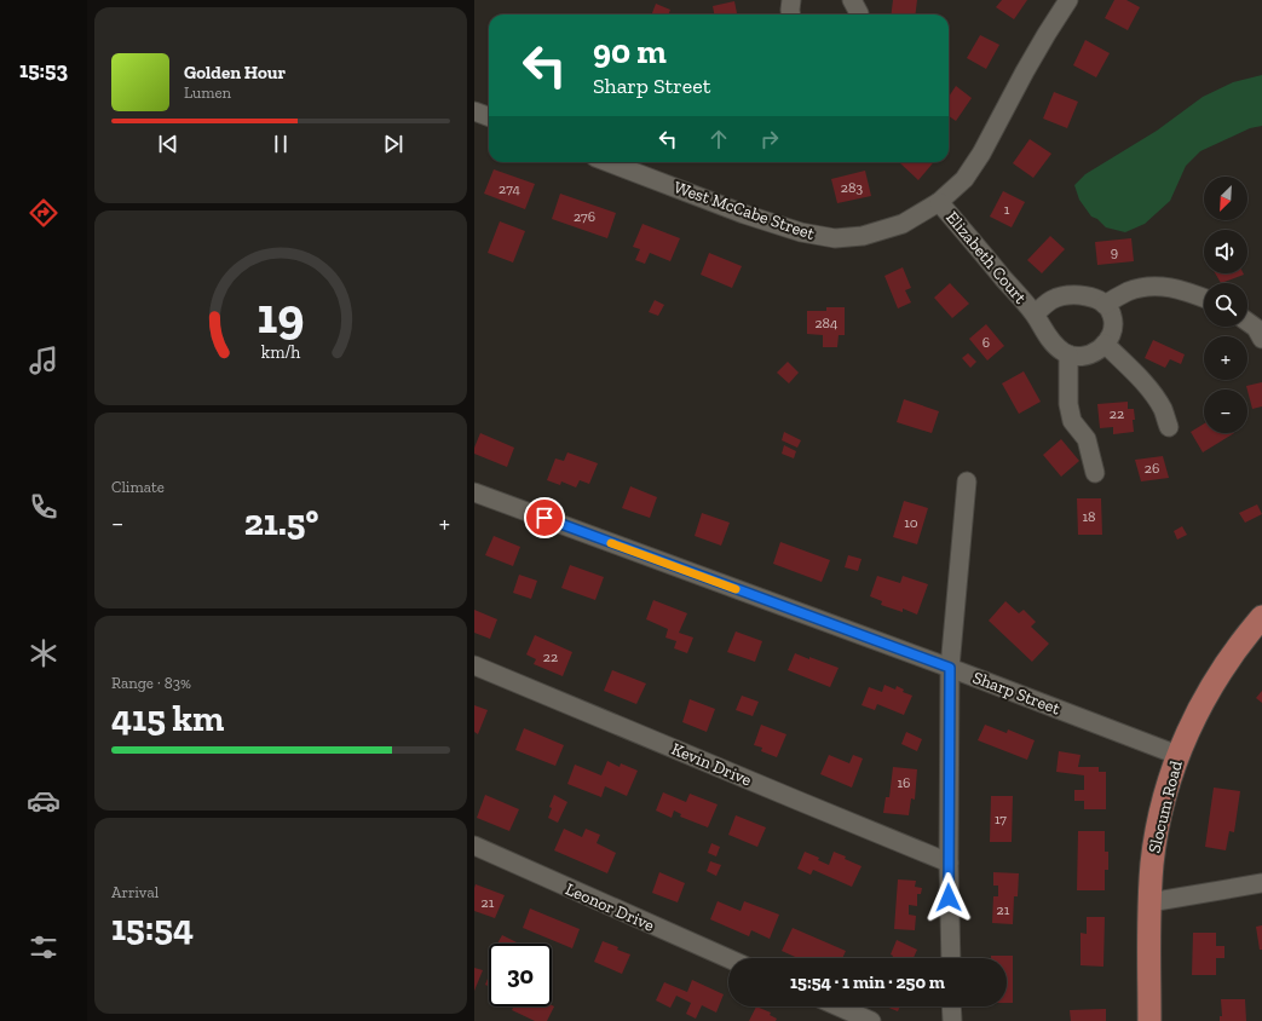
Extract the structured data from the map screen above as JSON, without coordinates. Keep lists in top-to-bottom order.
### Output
{
  "streets": {
    "main road": ["Slocum Road"],
    "street": [
      "West McCabe Street",
      "Elizabeth Court",
      "Sharp Street",
      "Kevin Drive",
      "Leonor Drive"
    ]
  },
  "crossings": [
    ["West McCabe Street", "Elizabeth Court"],
    ["Sharp Street", "Slocum Road"]
  ],
  "house_numbers": [
    "283",
    "274",
    "1",
    "276",
    "9",
    "284",
    "6",
    "22",
    "26",
    "18",
    "10",
    "22",
    "16",
    "17",
    "21",
    "21"
  ],
  "north": "bottom left",
  "page": {
    "tabs": "15:53",
    "turn": ["90 m", "Sharp Street"],
    "song": ["Golden Hour", "Lumen"],
    "map_buttons": ["+", "−"],
    "tile": [
      "Climate",
      ["Range · 83%", "415 km"],
      ["Arrival", "15:54"]
    ],
    "heat": ["−", "21.5°", "+"],
    "limit": "30",
    "trip": "15:54 · 1 min · 250 m",
    "gauge": ["19", "km/h"]
  }
}
